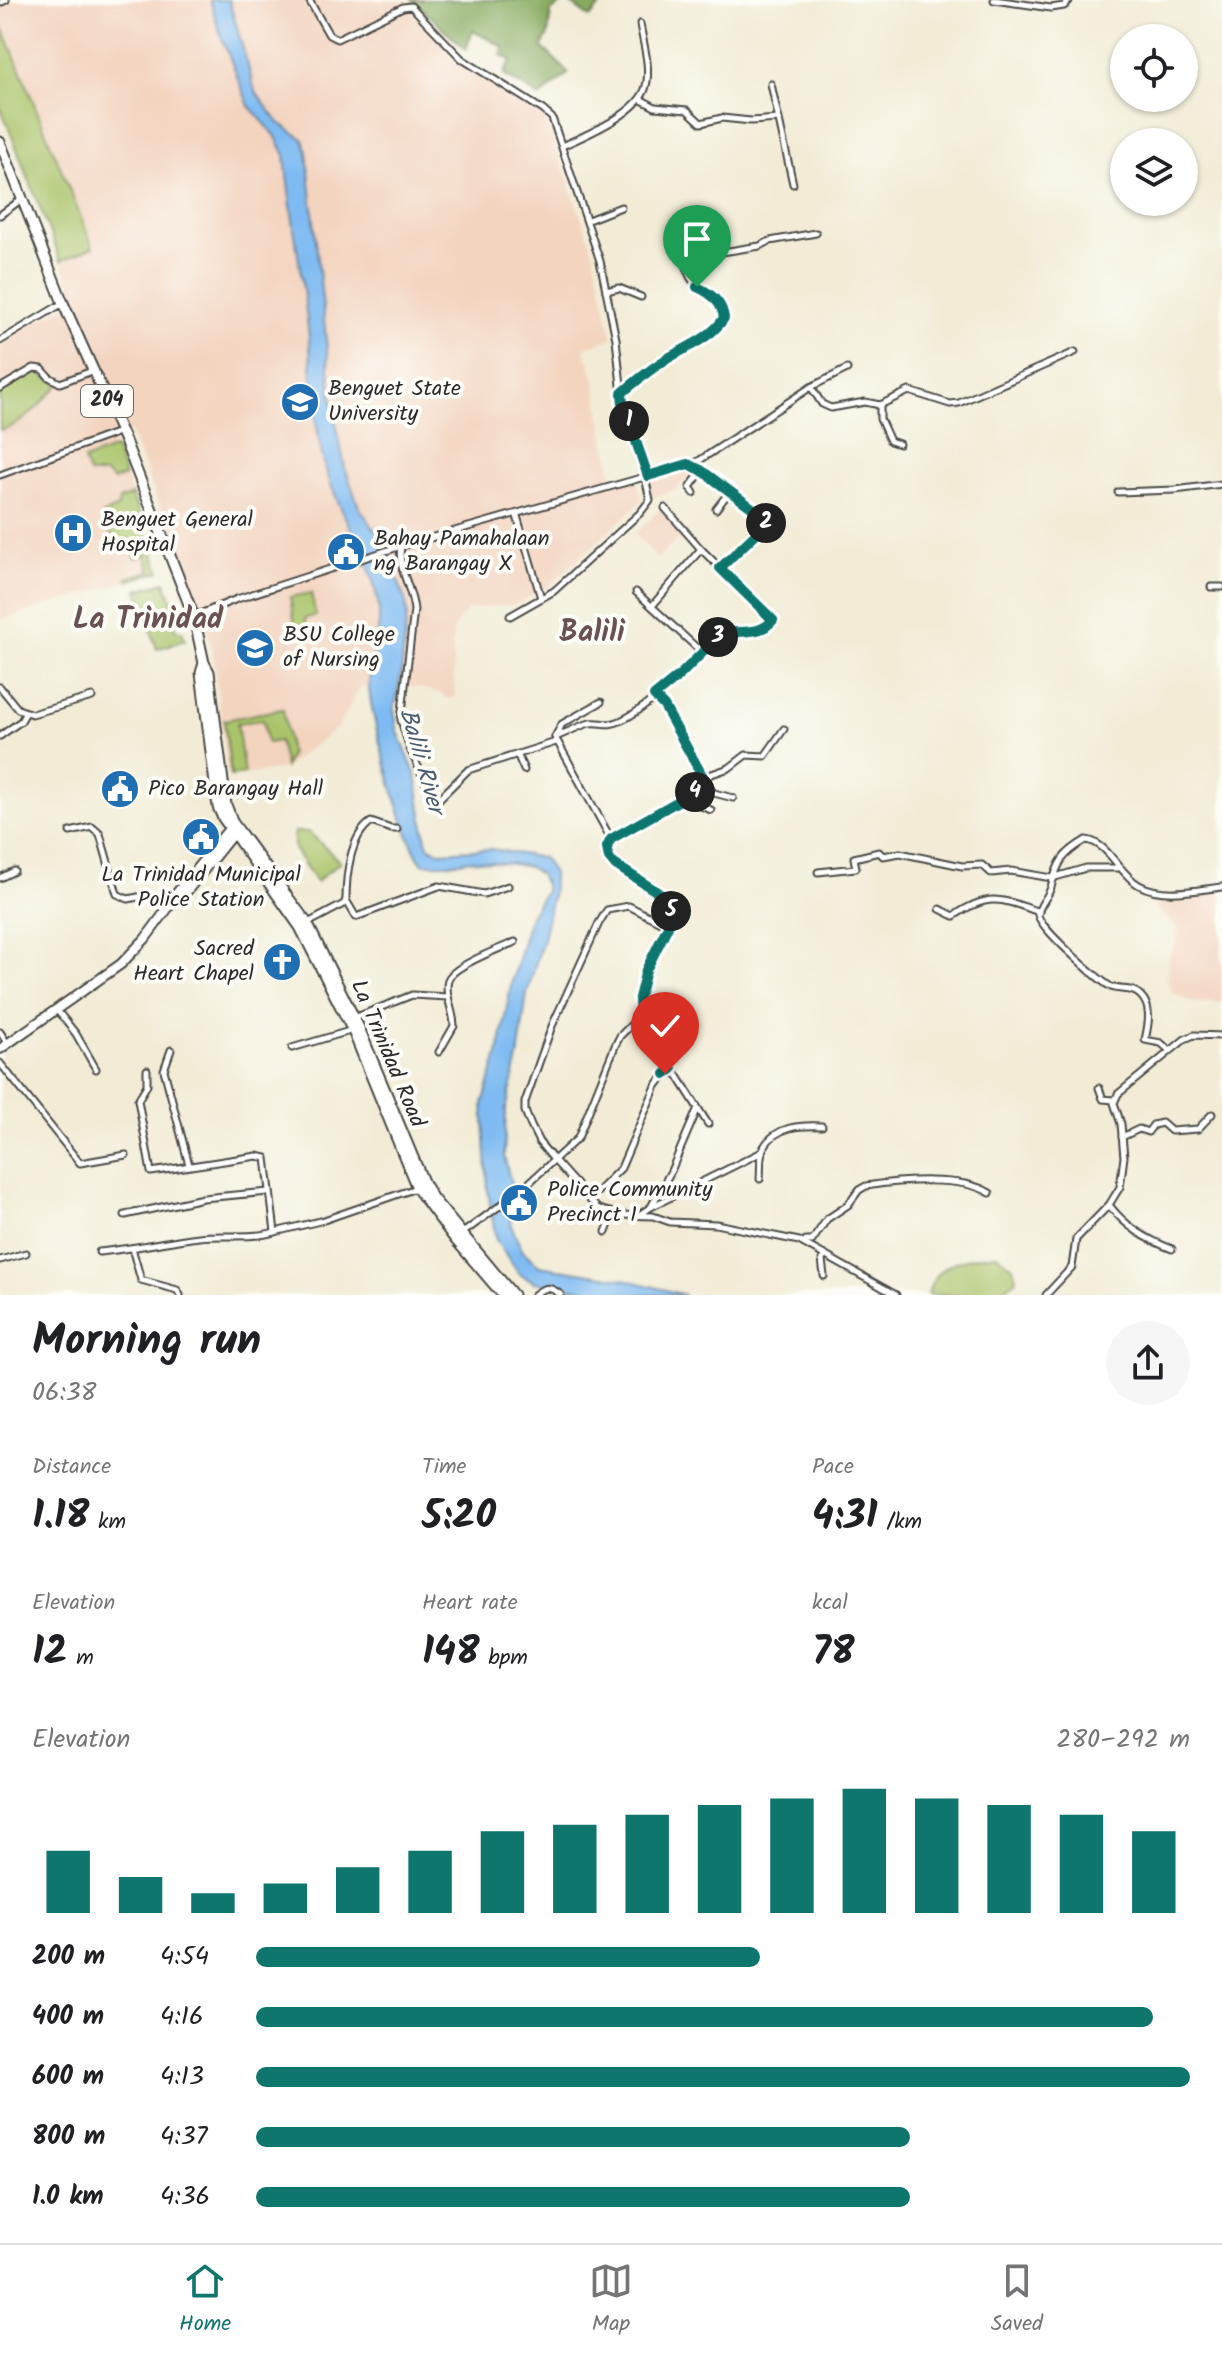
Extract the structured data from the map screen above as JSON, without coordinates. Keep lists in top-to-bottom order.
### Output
{
  "streets": {
    "highway": ["204", "La Trinidad Road"]
  },
  "crossings": [
    ["204", "La Trinidad Road"]
  ],
  "districts": ["La Trinidad", "Balili"],
  "water": ["Balili River"],
  "places": {
    "school or university": ["Benguet State University", "BSU College of Nursing"],
    "hospital": ["Benguet General Hospital"],
    "public building": [
      "Bahay Pamahalaan ng Barangay X",
      "Pico Barangay Hall",
      "La Trinidad Municipal Police Station",
      "Police Community Precinct 1"
    ],
    "church": ["Sacred Heart Chapel"]
  },
  "page": {
    "pins": [
      "1",
      "2",
      "3",
      "4",
      "5"
    ],
    "heading": ["Morning run", "06:38"],
    "stats": [
      ["Distance", "1.18 km"],
      ["Time", "5:20"],
      ["Pace", "4:31 /km"],
      ["Elevation", "12 m"],
      ["Heart rate", "148 bpm"],
      ["kcal", "78"]
    ],
    "chart": ["Elevation", "280–292 m"],
    "list": [
      {
        "name": "200 m",
        "note": "4:54"
      },
      {
        "name": "400 m",
        "note": "4:16"
      },
      {
        "name": "600 m",
        "note": "4:13"
      },
      {
        "name": "800 m",
        "note": "4:37"
      },
      {
        "name": "1.0 km",
        "note": "4:36"
      }
    ],
    "tabs": ["Home", "Map", "Saved"]
  }
}
